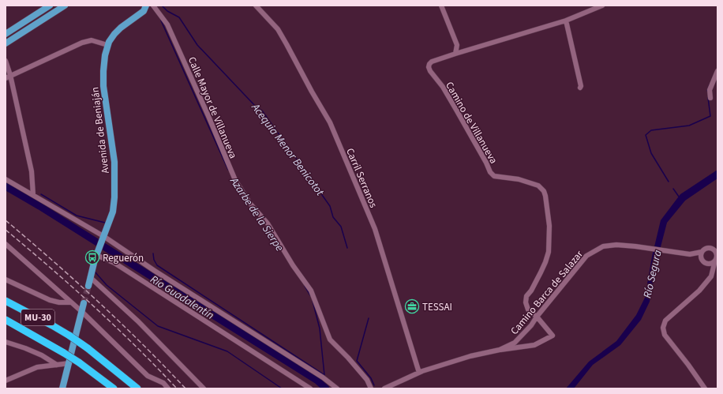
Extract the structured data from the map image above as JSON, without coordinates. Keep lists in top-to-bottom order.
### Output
{
  "streets": {
    "highway": ["MU-30"],
    "main road": ["Avenida de Beniaján"],
    "street": [
      "Calle Mayor de Villanueva",
      "Camino de Villanueva",
      "Carril Serranos",
      "Camino Barca de Salazar"
    ]
  },
  "crossings": [
    ["Camino de Villanueva", "Camino Barca de Salazar"],
    ["Carril Serranos", "Camino Barca de Salazar"]
  ],
  "water": [
    "Acequia Menor Benicotot",
    "Azarbe de la Sierpe",
    "Río Segura",
    "Río Guadalentín"
  ],
  "places": {
    "bus stop": ["Reguerón"],
    "office": ["TESSAI"]
  }
}
